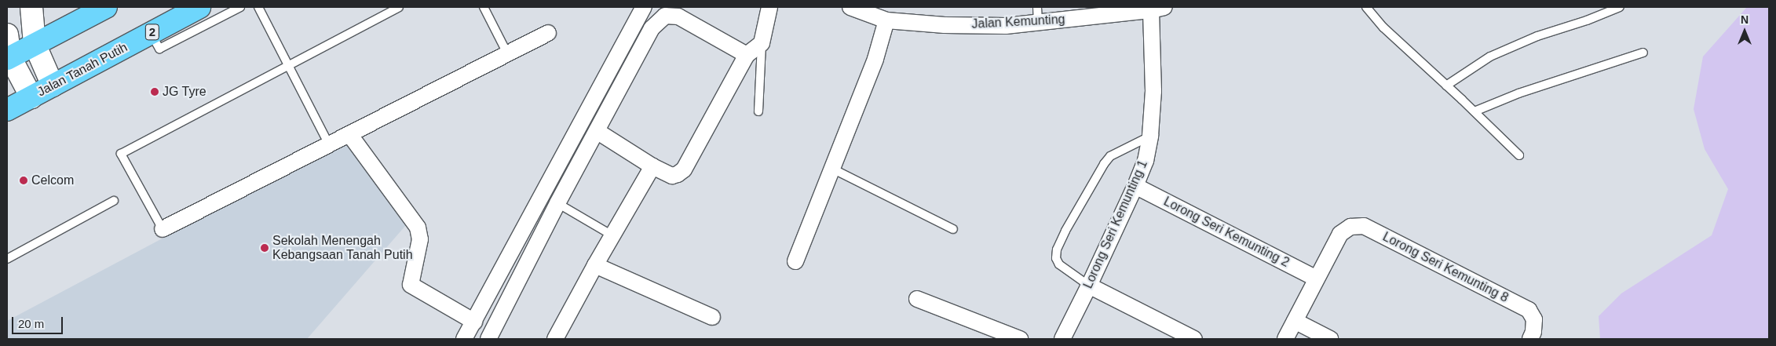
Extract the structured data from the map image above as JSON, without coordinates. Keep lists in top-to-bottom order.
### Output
{
  "streets": {
    "highway": ["2", "Jalan Tanah Putih"],
    "street": [
      "Jalan Kemunting",
      "Lorong Seri Kemunting 1",
      "Lorong Seri Kemunting 2",
      "Lorong Seri Kemunting 8"
    ]
  },
  "crossings": [
    ["Jalan Kemunting", "Lorong Seri Kemunting 1"],
    ["Lorong Seri Kemunting 1", "Lorong Seri Kemunting 2"],
    ["Lorong Seri Kemunting 2", "Lorong Seri Kemunting 8"]
  ],
  "places": ["JG Tyre", "Celcom", "Sekolah Menengah Kebangsaan Tanah Putih"],
  "scale_bar": "20 m",
  "north": "top"
}
